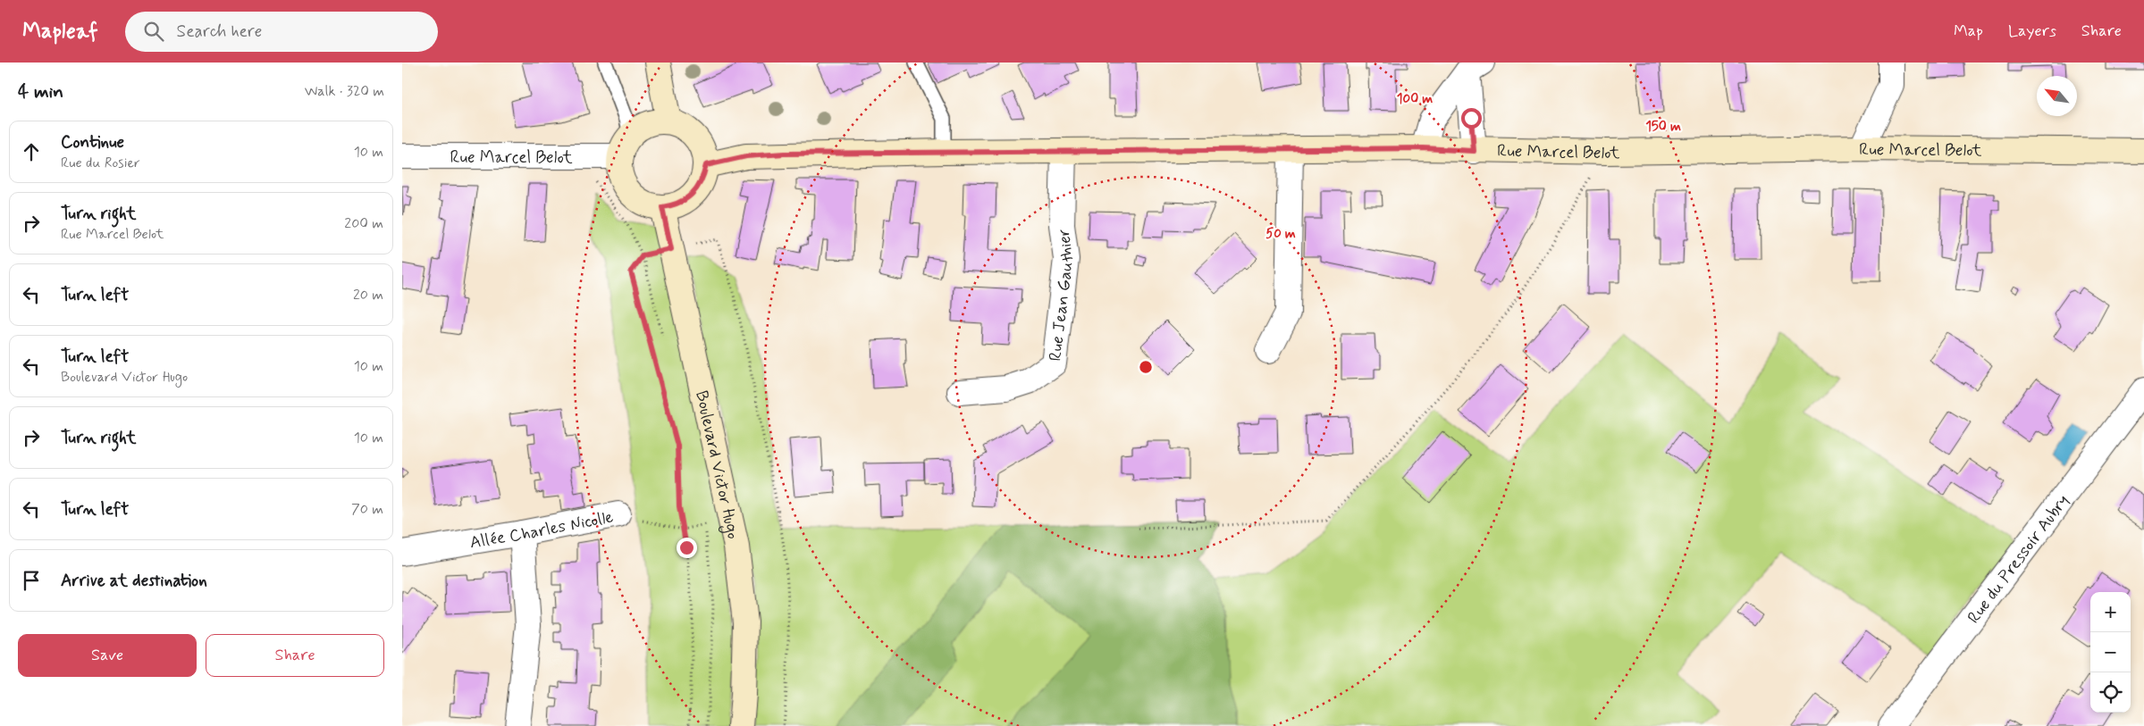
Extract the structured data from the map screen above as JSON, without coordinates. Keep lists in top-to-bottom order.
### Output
{
  "streets": {
    "main road": ["Rue Marcel Belot", "Boulevard Victor Hugo"],
    "street": ["Rue Jean Gauthier", "Allée Charles Nicolle", "Rue du Pressoir Aubry"]
  },
  "crossings": [
    ["Rue Marcel Belot", "Rue Jean Gauthier"],
    ["Rue Marcel Belot", "Boulevard Victor Hugo"],
    ["Boulevard Victor Hugo", "Allée Charles Nicolle"]
  ],
  "north": "top left",
  "page": {
    "header": "Mapleaf",
    "search": "Search here",
    "nav": ["Map", "Layers", "Share"],
    "heading": ["4 min", "Walk · 320 m"],
    "list": [
      ["Continue", "Rue du Rosier", "10 m"],
      ["Turn right", "Rue Marcel Belot", "200 m"],
      ["Turn left", "20 m"],
      ["Turn left", "Boulevard Victor Hugo", "10 m"],
      ["Turn right", "10 m"],
      ["Turn left", "70 m"],
      "Arrive at destination"
    ],
    "map_buttons": ["+", "−"],
    "buttons": ["Save", "Share"]
  },
  "rings": ["100 m", "150 m", "50 m"]
}
